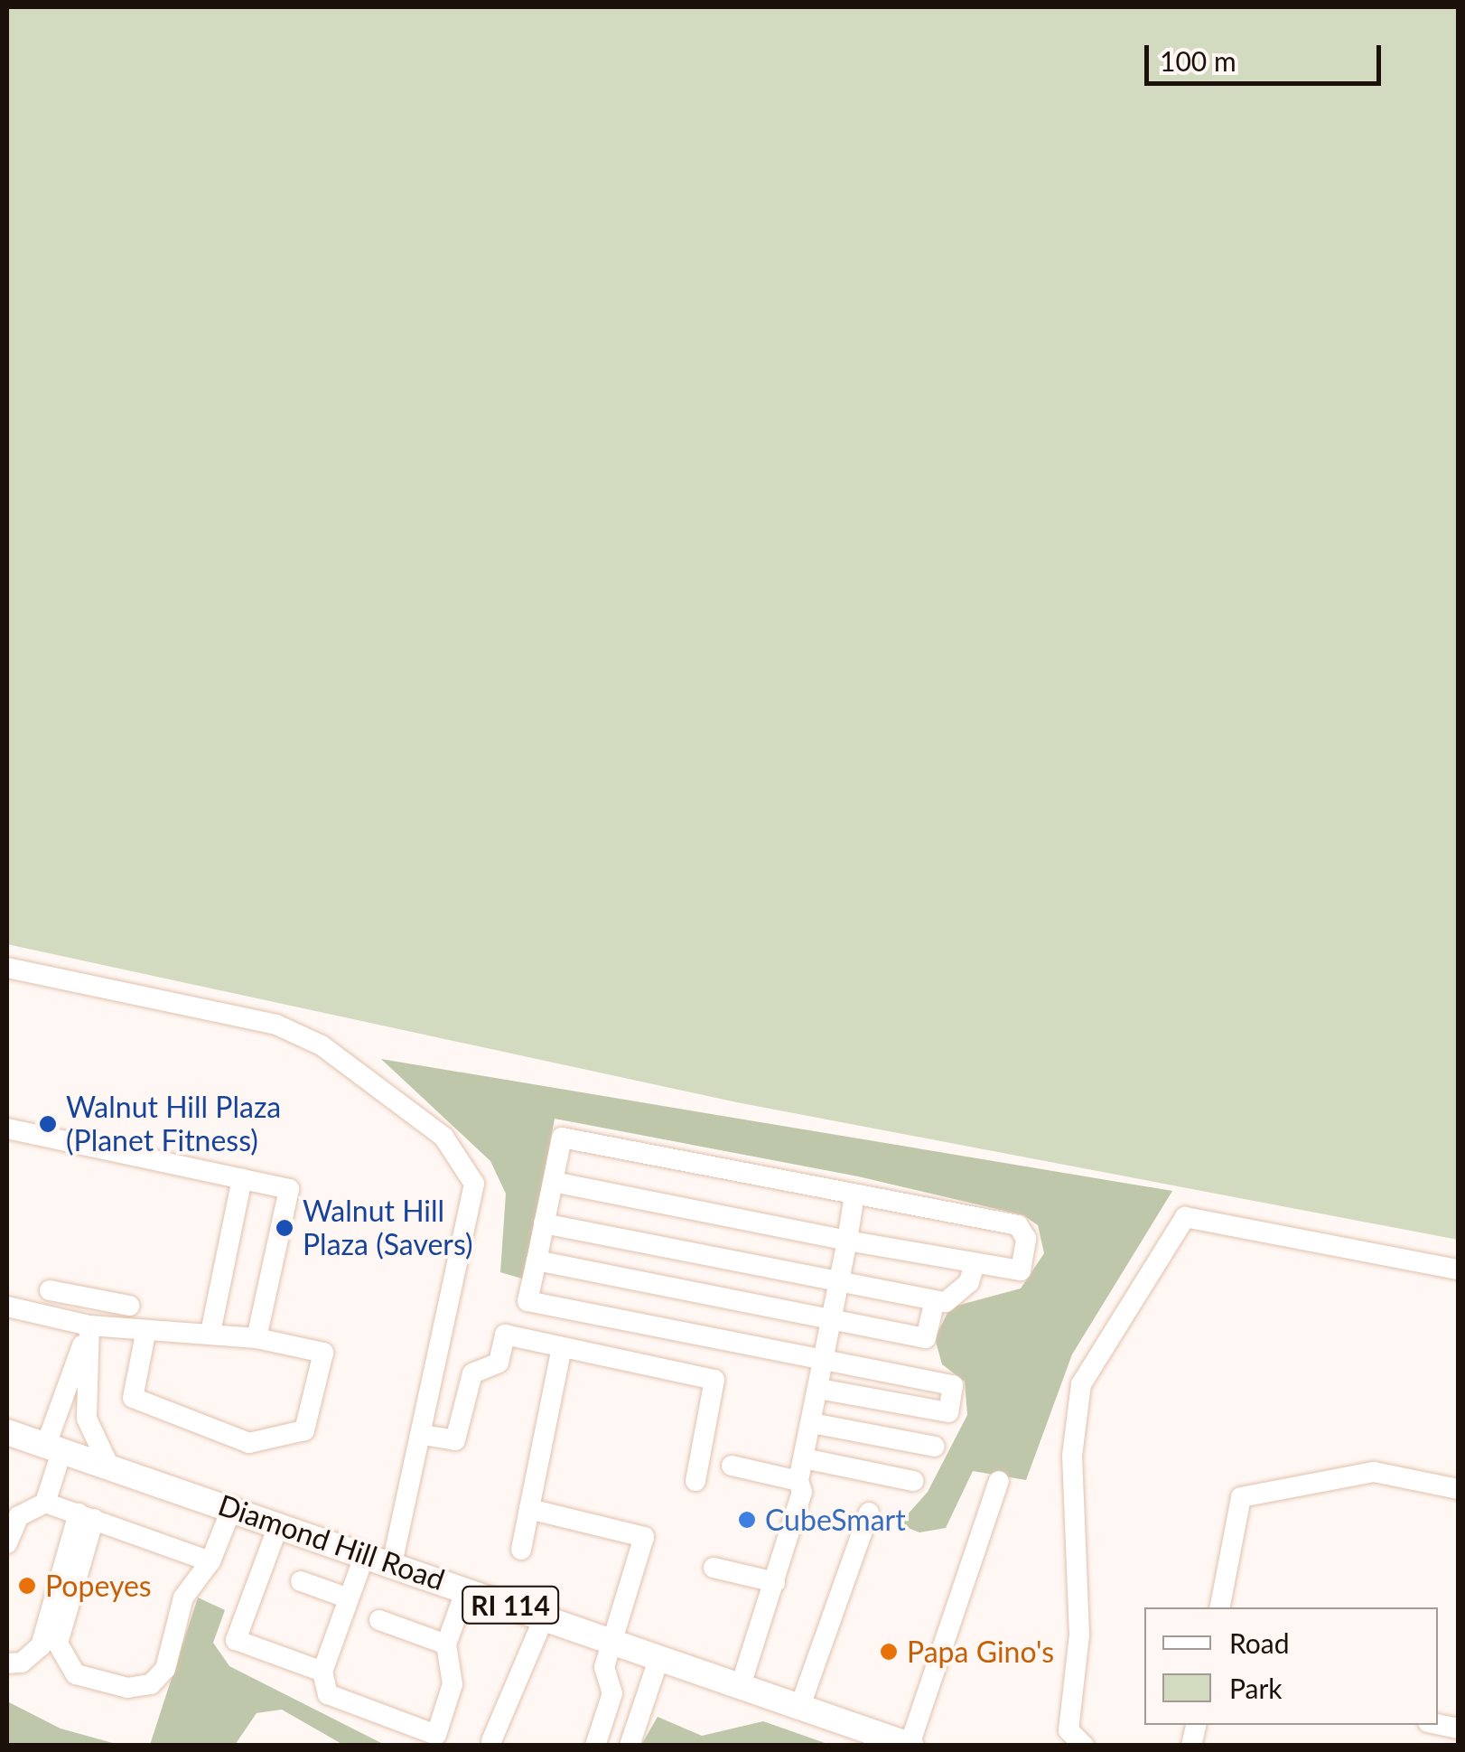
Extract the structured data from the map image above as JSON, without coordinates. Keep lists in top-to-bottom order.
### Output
{
  "streets": {
    "main road": ["Diamond Hill Road", "RI 114"]
  },
  "places": [
    "Walnut Hill Plaza (Planet Fitness)",
    "Walnut Hill Plaza (Savers)",
    "CubeSmart",
    "Popeyes",
    "Papa Gino's"
  ],
  "legend": ["Road", "Park"],
  "scale_bar": "100 m"
}
